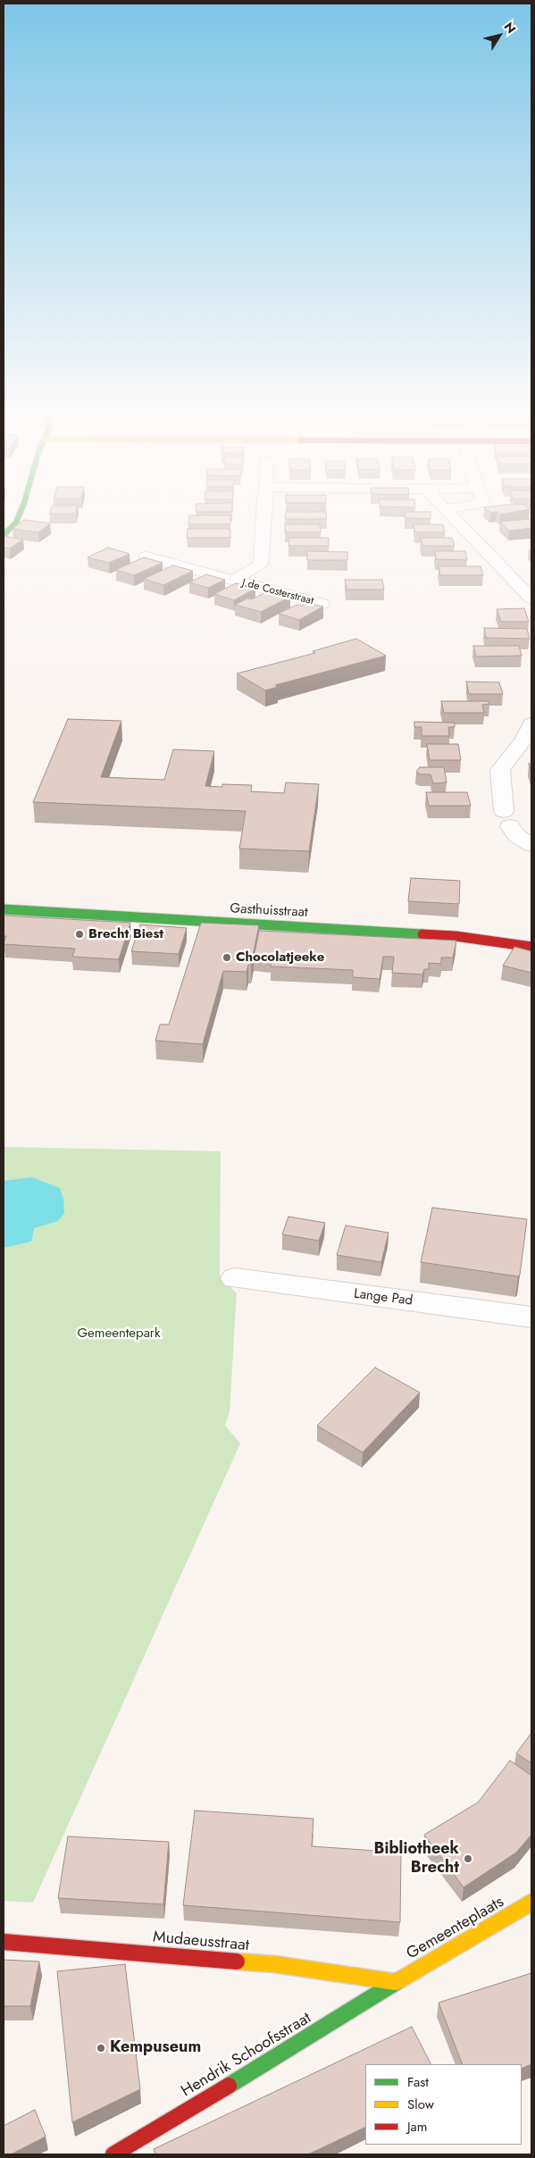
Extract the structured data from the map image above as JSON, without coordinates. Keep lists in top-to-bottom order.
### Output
{
  "streets": {
    "street": [
      "J.de Costerstraat",
      "Gasthuisstraat",
      "Lange Pad",
      "Gemeenteplaats",
      "Mudaeusstraat",
      "Hendrik Schoofsstraat"
    ]
  },
  "crossings": [
    ["Gemeenteplaats", "Mudaeusstraat"],
    ["Gemeenteplaats", "Hendrik Schoofsstraat"],
    ["Mudaeusstraat", "Hendrik Schoofsstraat"]
  ],
  "parks": ["Gemeentepark"],
  "places": [
    "Brecht Biest",
    "Chocolatjeeke",
    "Bibliotheek Brecht",
    "Kempuseum"
  ],
  "legend": ["Fast", "Slow", "Jam"],
  "north": "top right"
}
